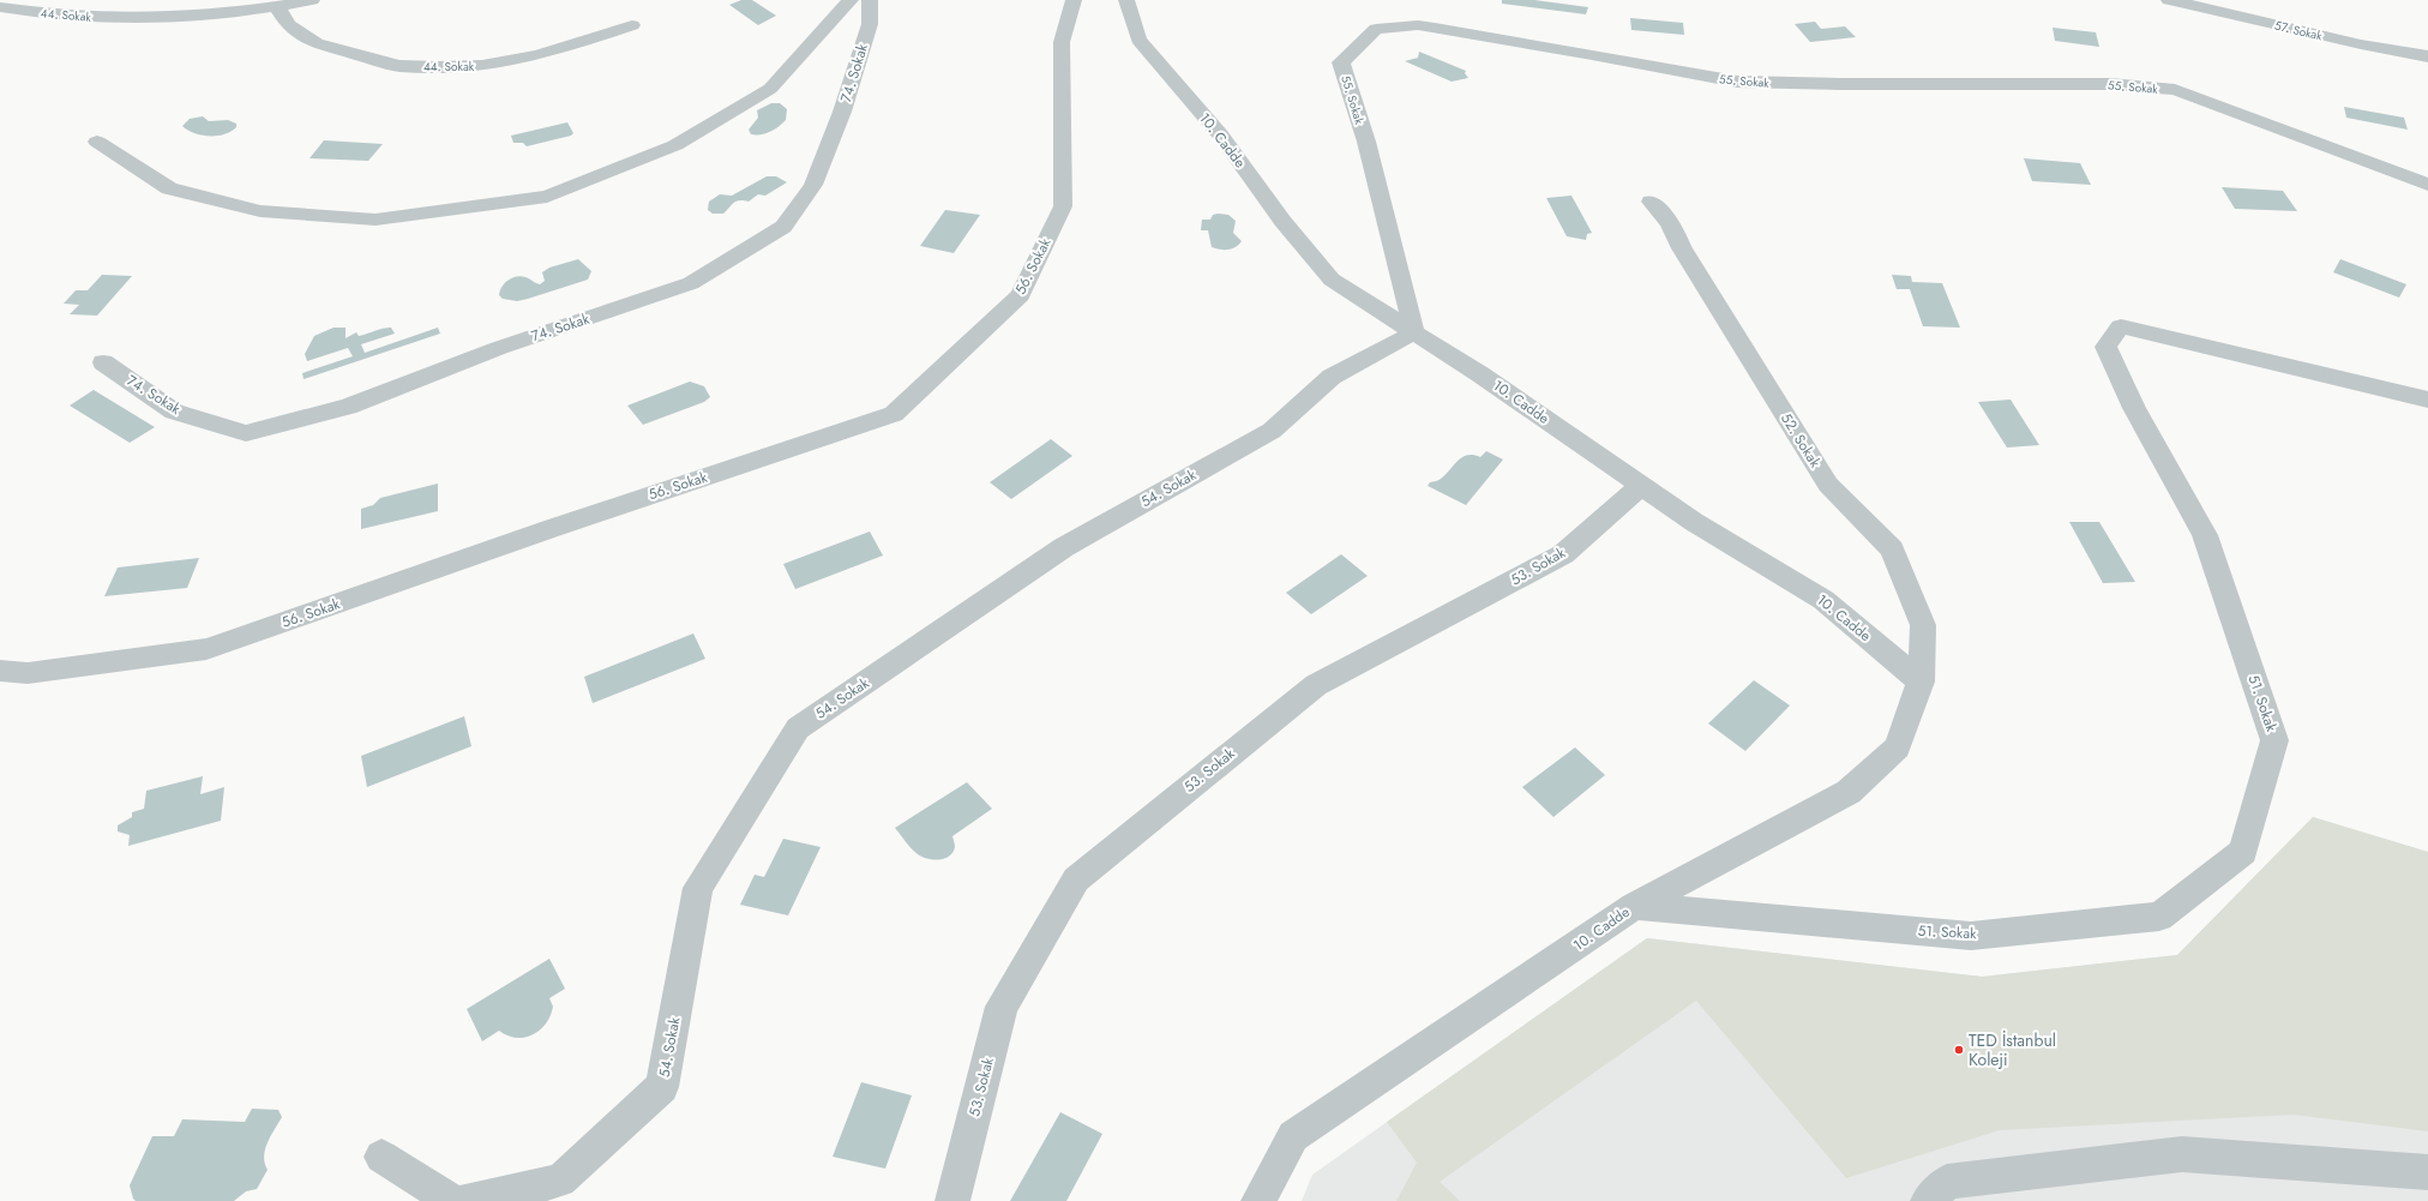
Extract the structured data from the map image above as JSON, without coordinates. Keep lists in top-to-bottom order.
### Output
{
  "streets": {
    "street": [
      "44. Sokak",
      "57. Sokak",
      "74. Sokak",
      "55. Sokak",
      "10. Cadde",
      "56. Sokak",
      "52. Sokak",
      "54. Sokak",
      "53. Sokak",
      "51. Sokak"
    ]
  },
  "crossings": [
    ["55. Sokak", "10. Cadde"],
    ["55. Sokak", "54. Sokak"],
    ["10. Cadde", "52. Sokak"],
    ["10. Cadde", "54. Sokak"],
    ["10. Cadde", "53. Sokak"],
    ["10. Cadde", "51. Sokak"]
  ],
  "places": ["TED İstanbul Koleji"]
}
